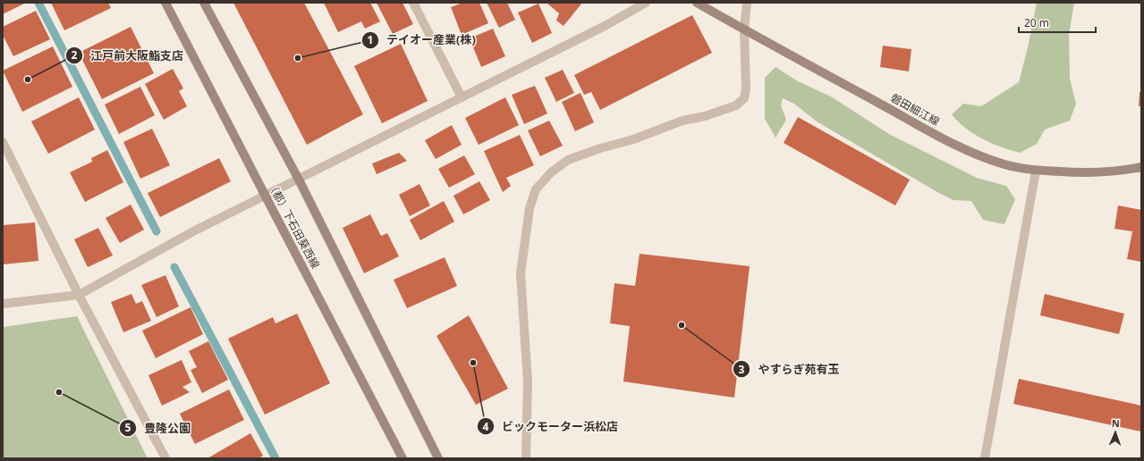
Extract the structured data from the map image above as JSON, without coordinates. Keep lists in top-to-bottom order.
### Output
{
  "streets": {
    "street": ["磐田細江線", "（都）下石田葵西線"]
  },
  "places": [
    "テイオー産業(株)",
    "江戸前大阪鮨支店",
    "やすらぎ苑有玉",
    "ビックモーター浜松店",
    "豊隆公園"
  ],
  "scale_bar": "20 m",
  "north": "top"
}
